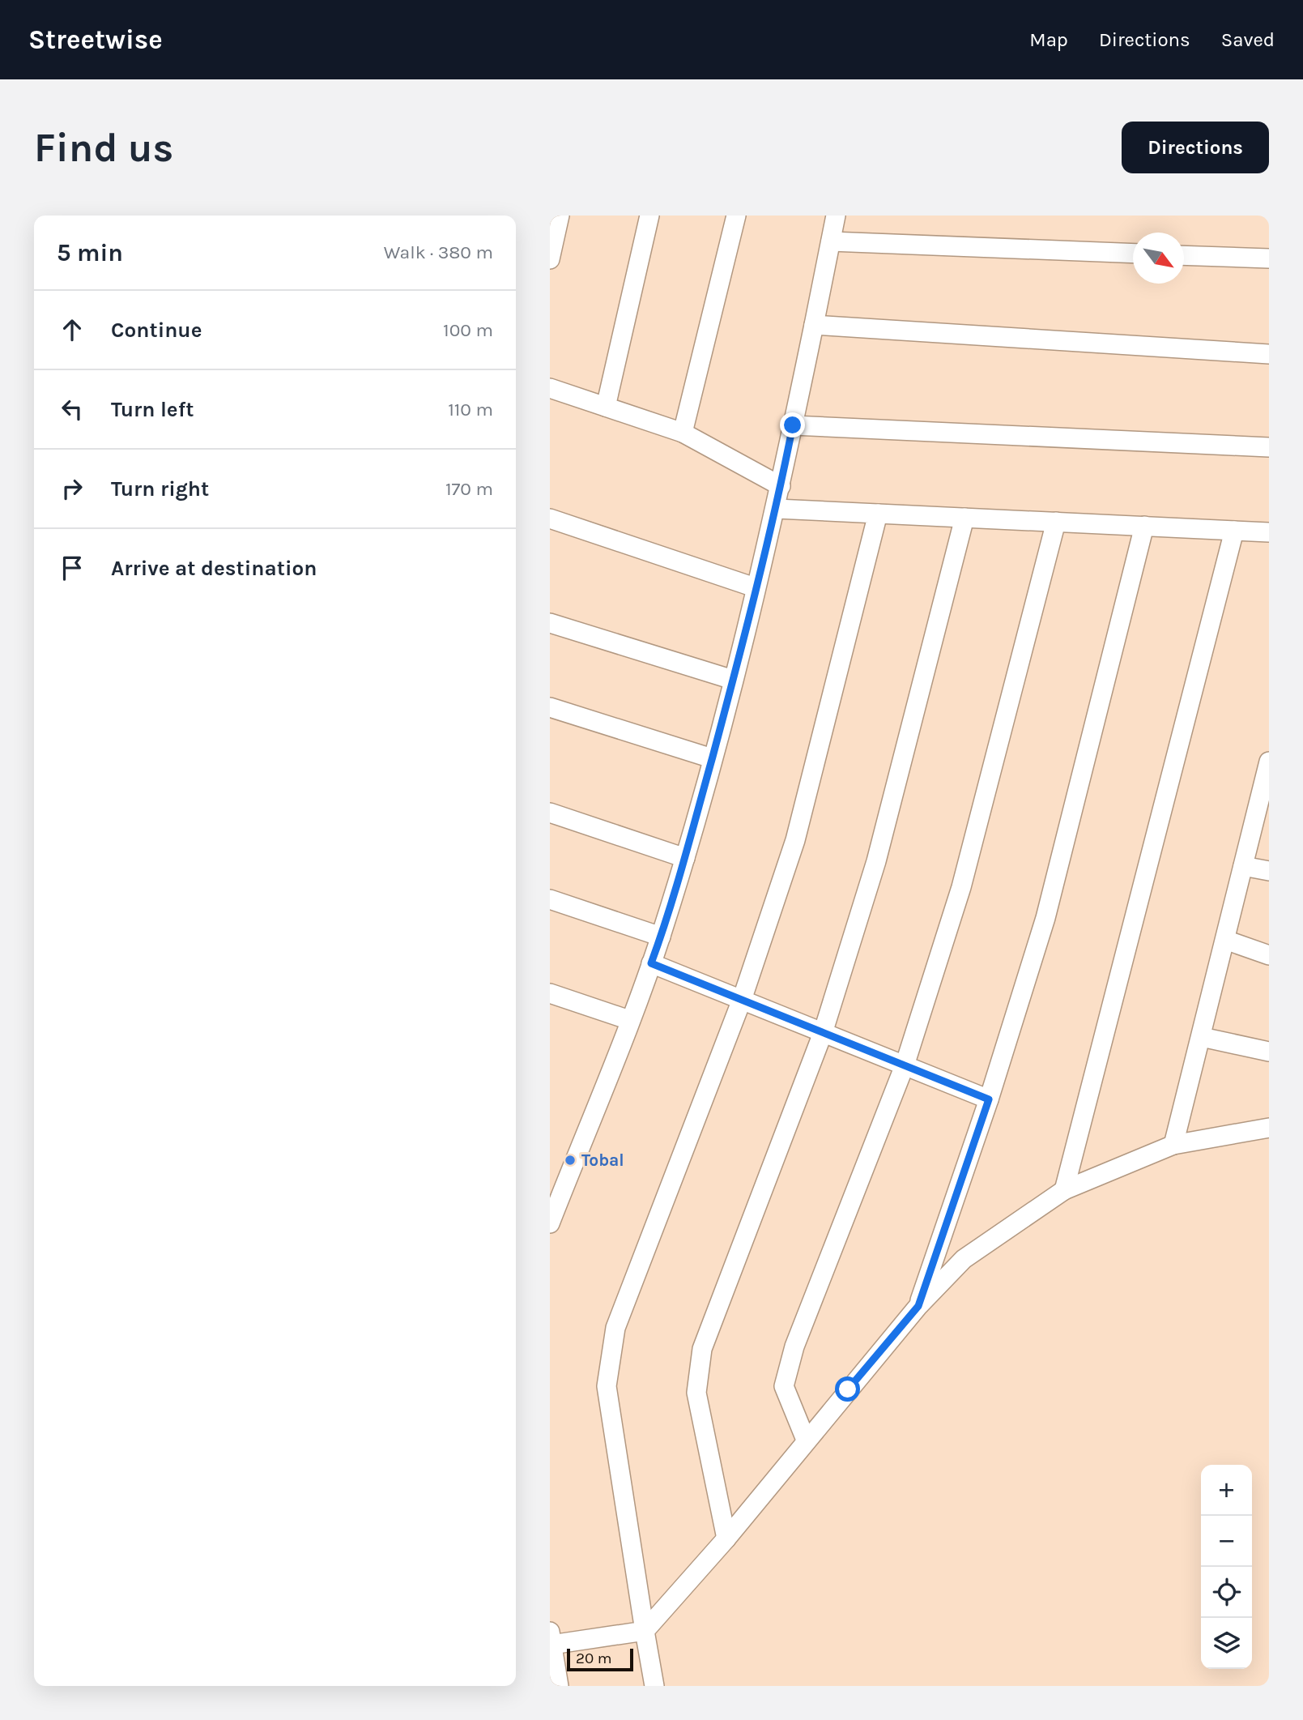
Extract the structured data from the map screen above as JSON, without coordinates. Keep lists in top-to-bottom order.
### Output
{
  "places": ["Tobal"],
  "scale_bar": "20 m",
  "north": "bottom right",
  "page": {
    "header": "Streetwise",
    "nav": ["Map", "Directions", "Saved"],
    "buttons": "Directions",
    "title": "Find us",
    "heading": ["5 min", "Walk · 380 m"],
    "list": [
      ["Continue", "100 m"],
      ["Turn left", "110 m"],
      ["Turn right", "170 m"],
      "Arrive at destination"
    ],
    "map_buttons": ["+", "−"],
    "scale": "20 m"
  }
}
